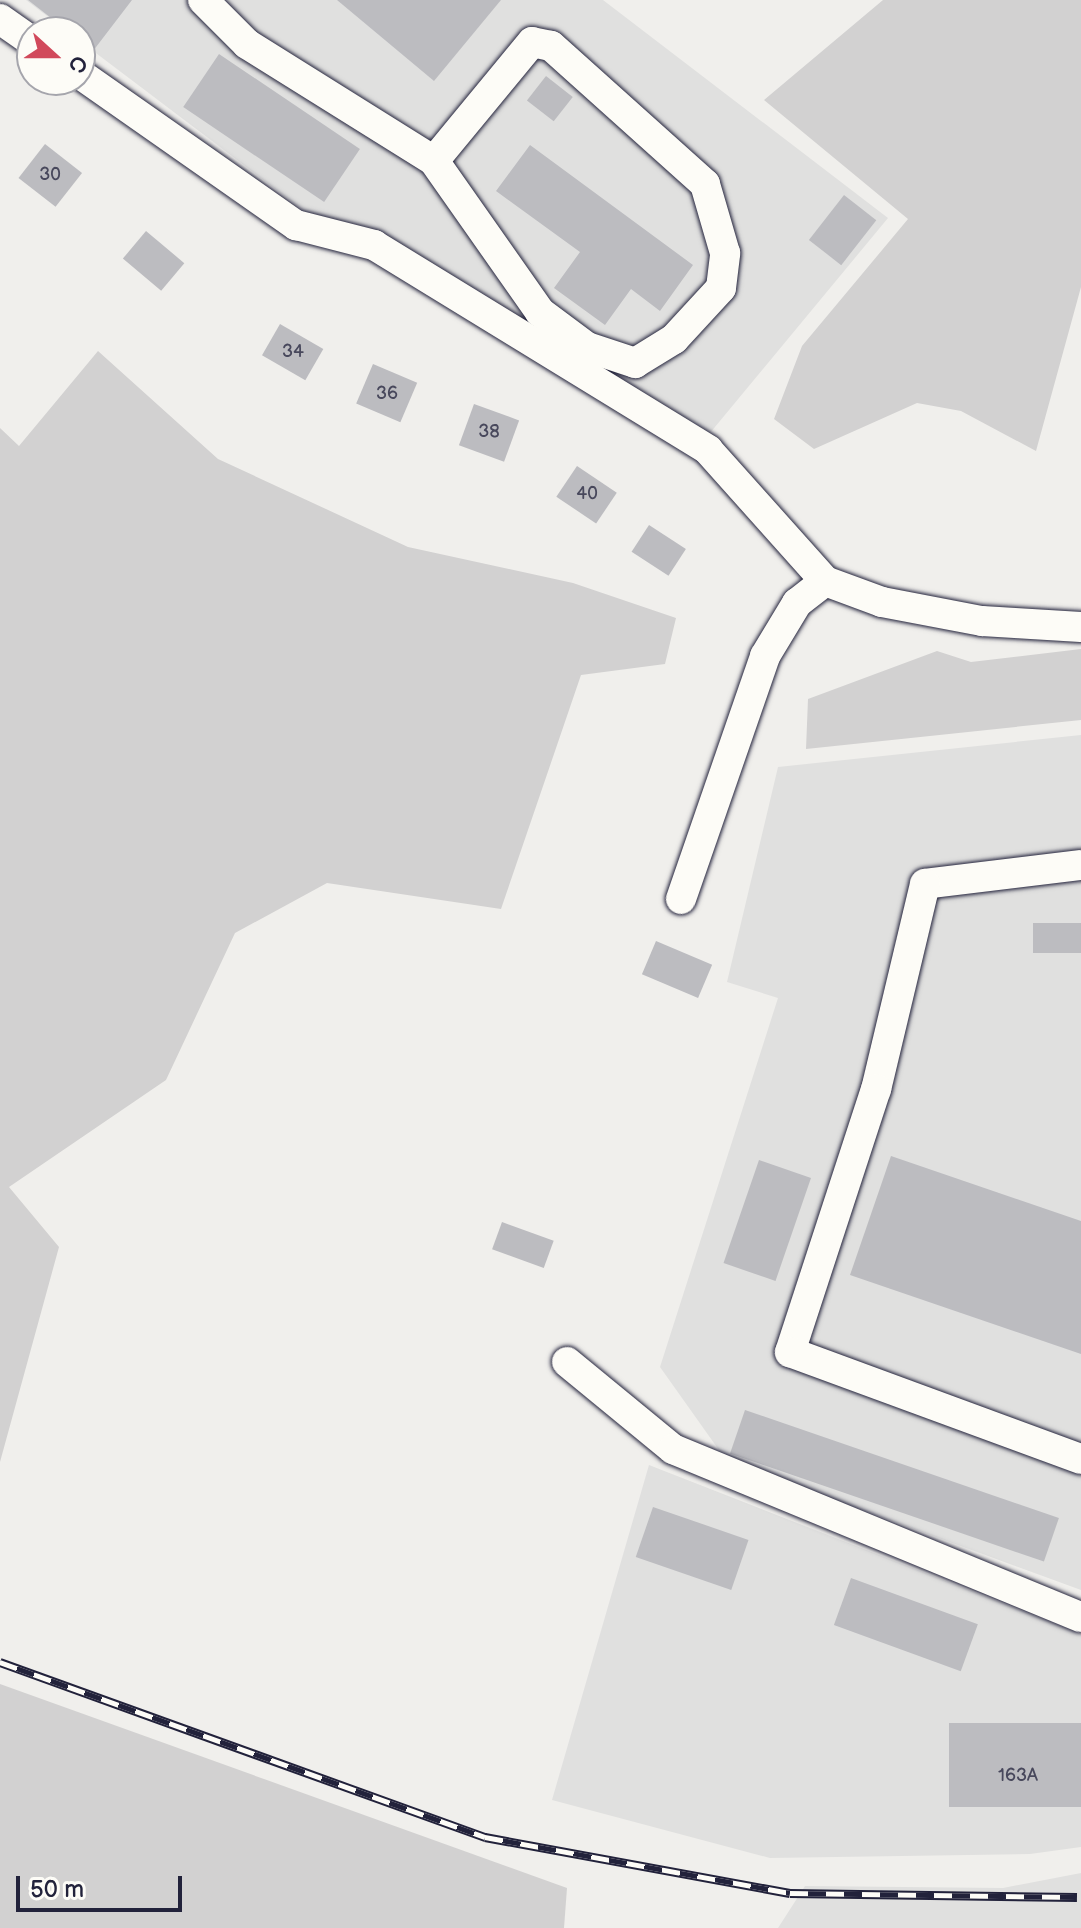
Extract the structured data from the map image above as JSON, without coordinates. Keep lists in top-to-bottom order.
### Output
{
  "house_numbers": [
    "30",
    "34",
    "36",
    "38",
    "40",
    "163А"
  ],
  "scale_bar": "50 m",
  "north": "right"
}
